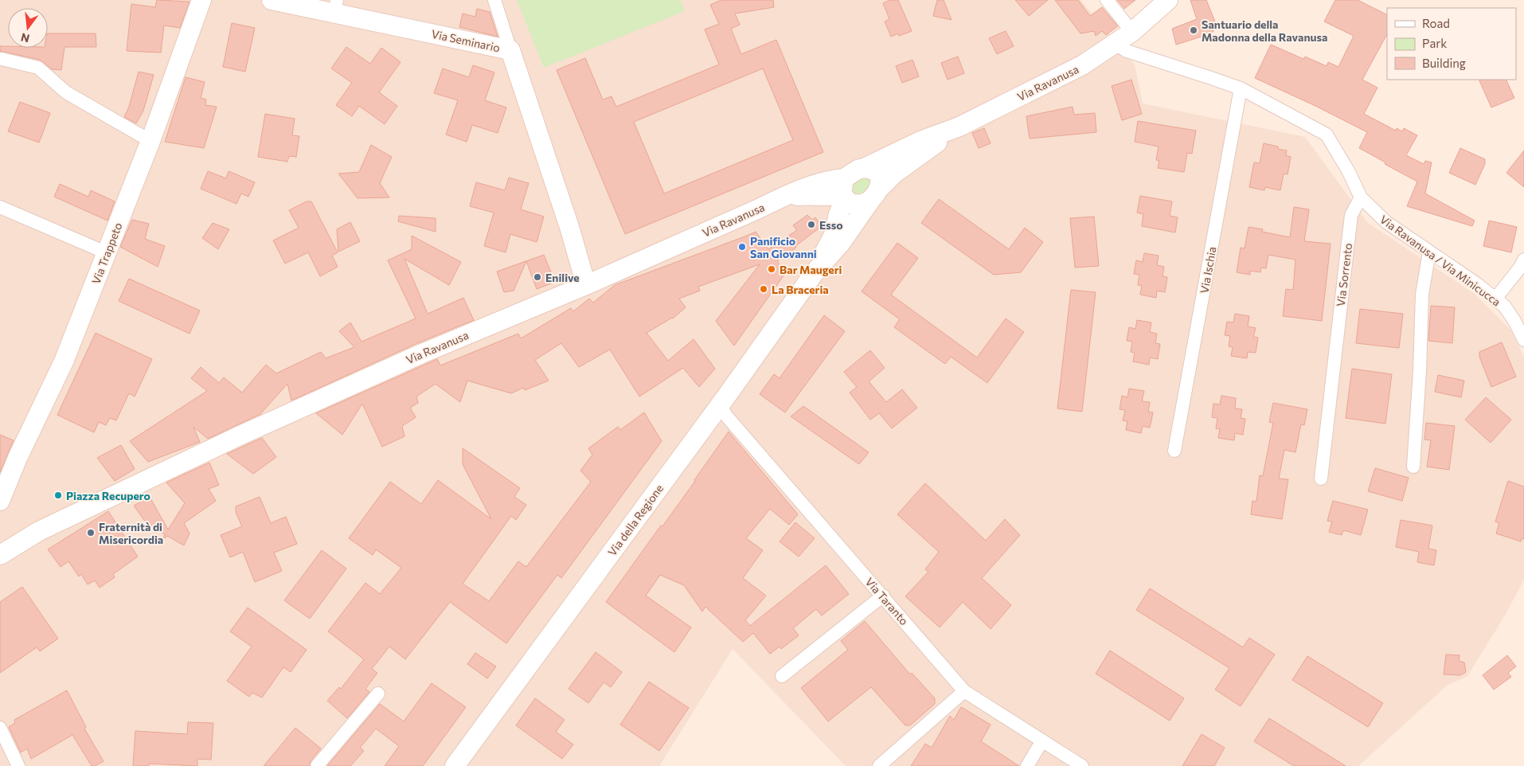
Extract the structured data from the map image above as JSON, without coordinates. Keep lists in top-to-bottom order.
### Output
{
  "streets": {
    "street": [
      "Via Seminario",
      "Via Ravanusa",
      "Via Trappeto",
      "Via Ravanusa / Via Minicucca",
      "Via Ischia",
      "Via Sorrento",
      "Via della Regione",
      "Via Taranto"
    ]
  },
  "crossings": [
    ["Via Seminario", "Via Ravanusa"],
    ["Via Ravanusa", "Via Ravanusa / Via Minicucca"],
    ["Via Ravanusa / Via Minicucca", "Via Ischia"],
    ["Via Ravanusa / Via Minicucca", "Via Sorrento"],
    ["Via della Regione", "Via Taranto"]
  ],
  "places": [
    "Santuario della Madonna della Ravanusa",
    "Esso",
    "Panificio San Giovanni",
    "Bar Maugeri",
    "Enilive",
    "La Braceria",
    "Piazza Recupero",
    "Fraternità di Misericordia"
  ],
  "legend": ["Road", "Park", "Building"],
  "north": "bottom"
}
